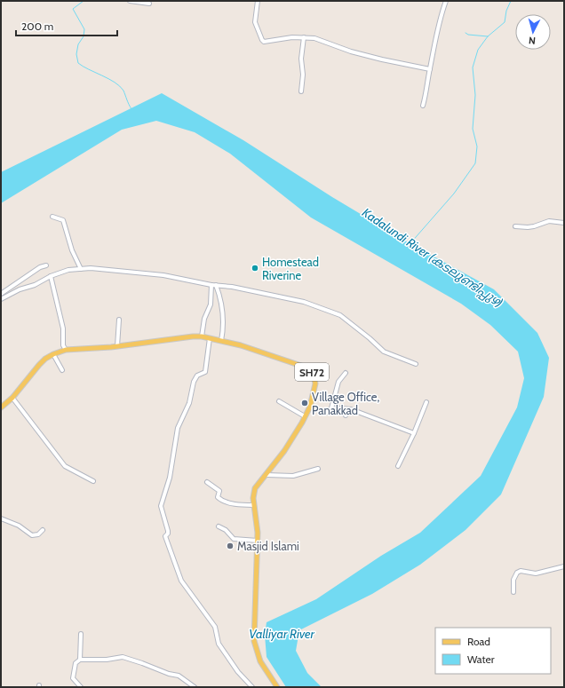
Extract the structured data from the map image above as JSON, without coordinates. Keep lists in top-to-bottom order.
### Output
{
  "streets": {
    "main road": ["SH72"]
  },
  "water": ["Kadalundi River (കടലുണ്ടിപ്പുഴ)", "Valliyar River"],
  "places": ["Homestead Riverine", "Village Office, Panakkad", "Masjid Islami"],
  "legend": ["Road", "Water"],
  "scale_bar": "200 m",
  "north": "bottom"
}
